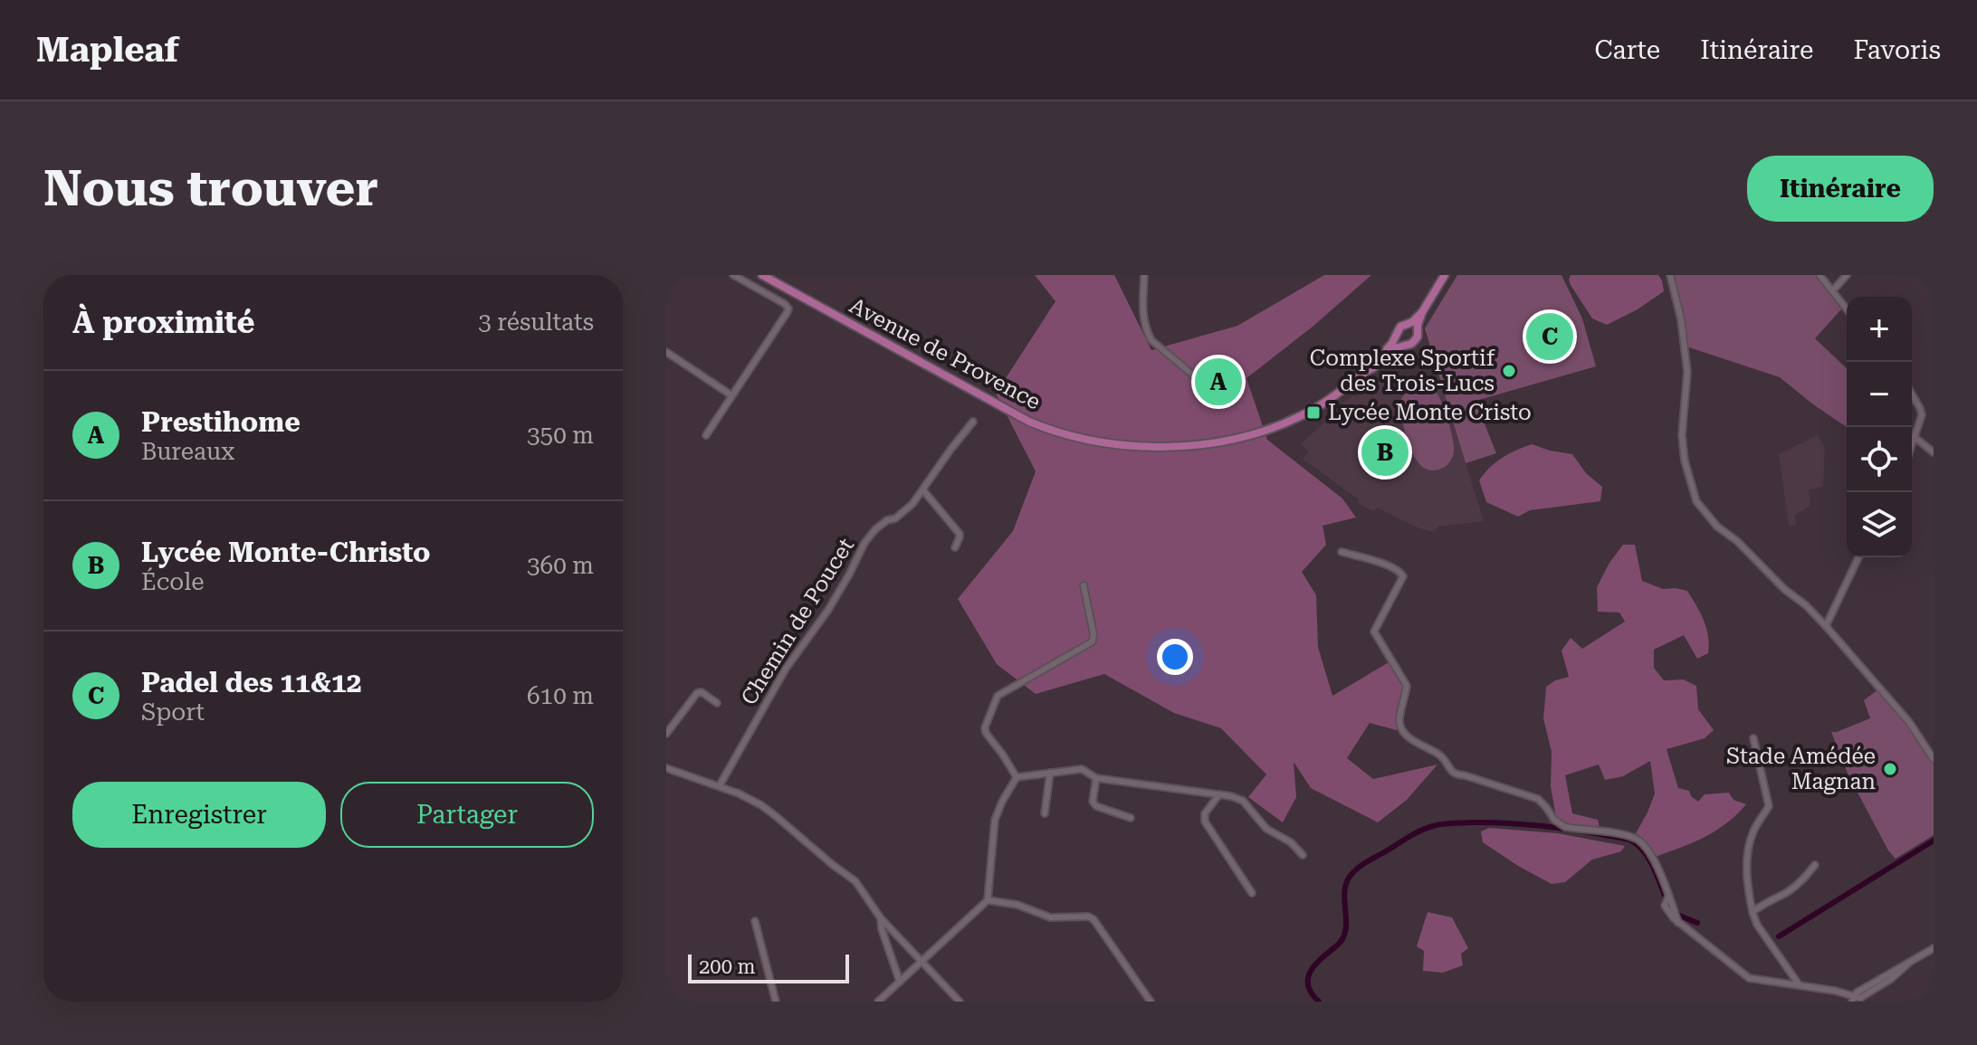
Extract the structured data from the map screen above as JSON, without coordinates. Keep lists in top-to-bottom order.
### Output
{
  "streets": {
    "main road": ["Avenue de Provence"],
    "street": ["Chemin de Poucet"]
  },
  "places": {
    "other": ["Complexe Sportif des Trois-Lucs", "Stade Amédée Magnan"],
    "transit": ["Lycée Monte Cristo"]
  },
  "scale_bar": "200 m",
  "page": {
    "header": "Mapleaf",
    "nav": ["Carte", "Itinéraire", "Favoris"],
    "buttons": [
      "Itinéraire",
      ["Enregistrer", "Partager"]
    ],
    "title": "Nous trouver",
    "heading": ["À proximité", "3 résultats"],
    "map_buttons": ["+", "−"],
    "pins": ["C", "A", "B"],
    "list": [
      {
        "mark": "A",
        "name": "Prestihome",
        "note": "Bureaux",
        "value": "350 m"
      },
      {
        "mark": "B",
        "name": "Lycée Monte-Christo",
        "note": "École",
        "value": "360 m"
      },
      {
        "mark": "C",
        "name": "Padel des 11&12",
        "note": "Sport",
        "value": "610 m"
      }
    ],
    "scale": "200 m"
  }
}
